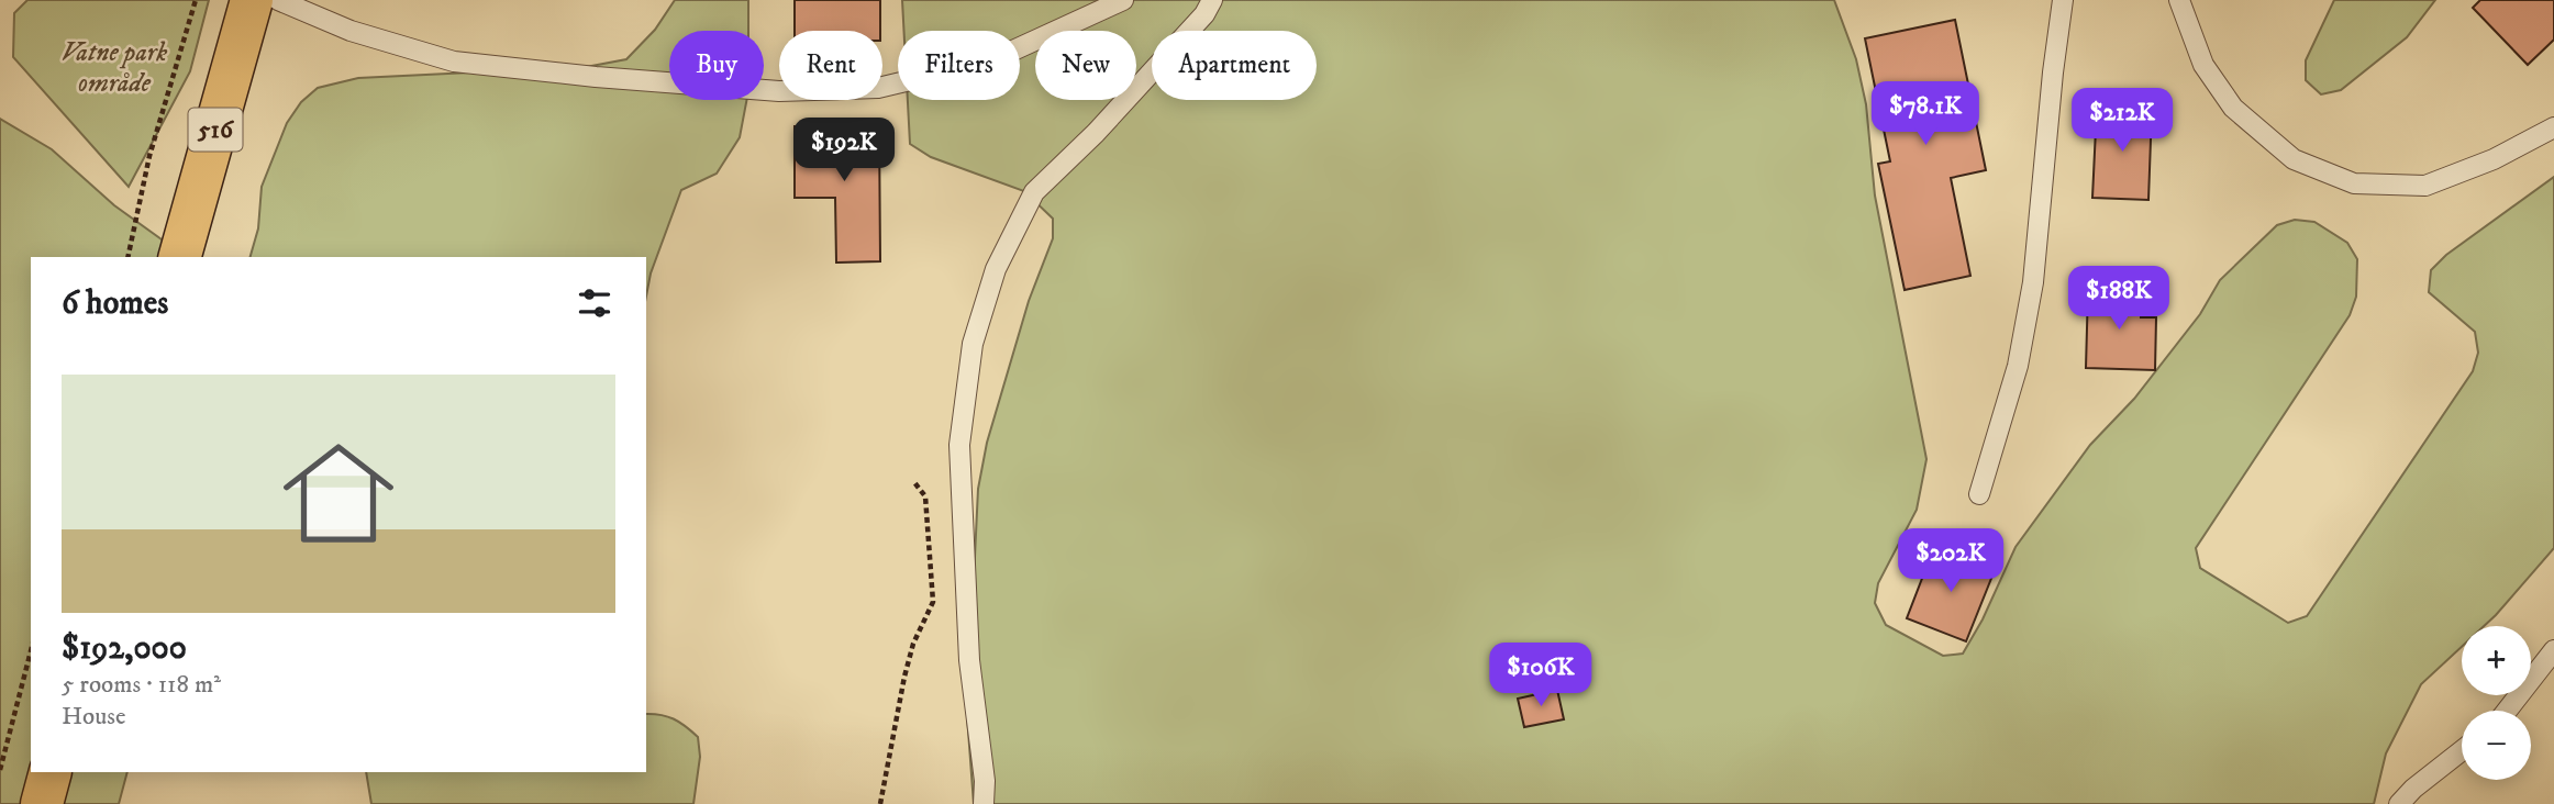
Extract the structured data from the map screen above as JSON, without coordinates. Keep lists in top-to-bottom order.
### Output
{
  "streets": {
    "main road": ["516"]
  },
  "parks": ["Vatne park område"],
  "page": {
    "chip": [
      "Buy",
      "Rent",
      "Filters",
      "New",
      "Apartment"
    ],
    "price": [
      "$78.1K",
      "$212K",
      "$192K",
      "$188K",
      "$202K",
      "$106K"
    ],
    "heading": "6 homes",
    "list": [
      {
        "name": "$192,000",
        "note": "5 rooms · 118 m² · House"
      }
    ],
    "map_buttons": ["+", "−"]
  }
}
